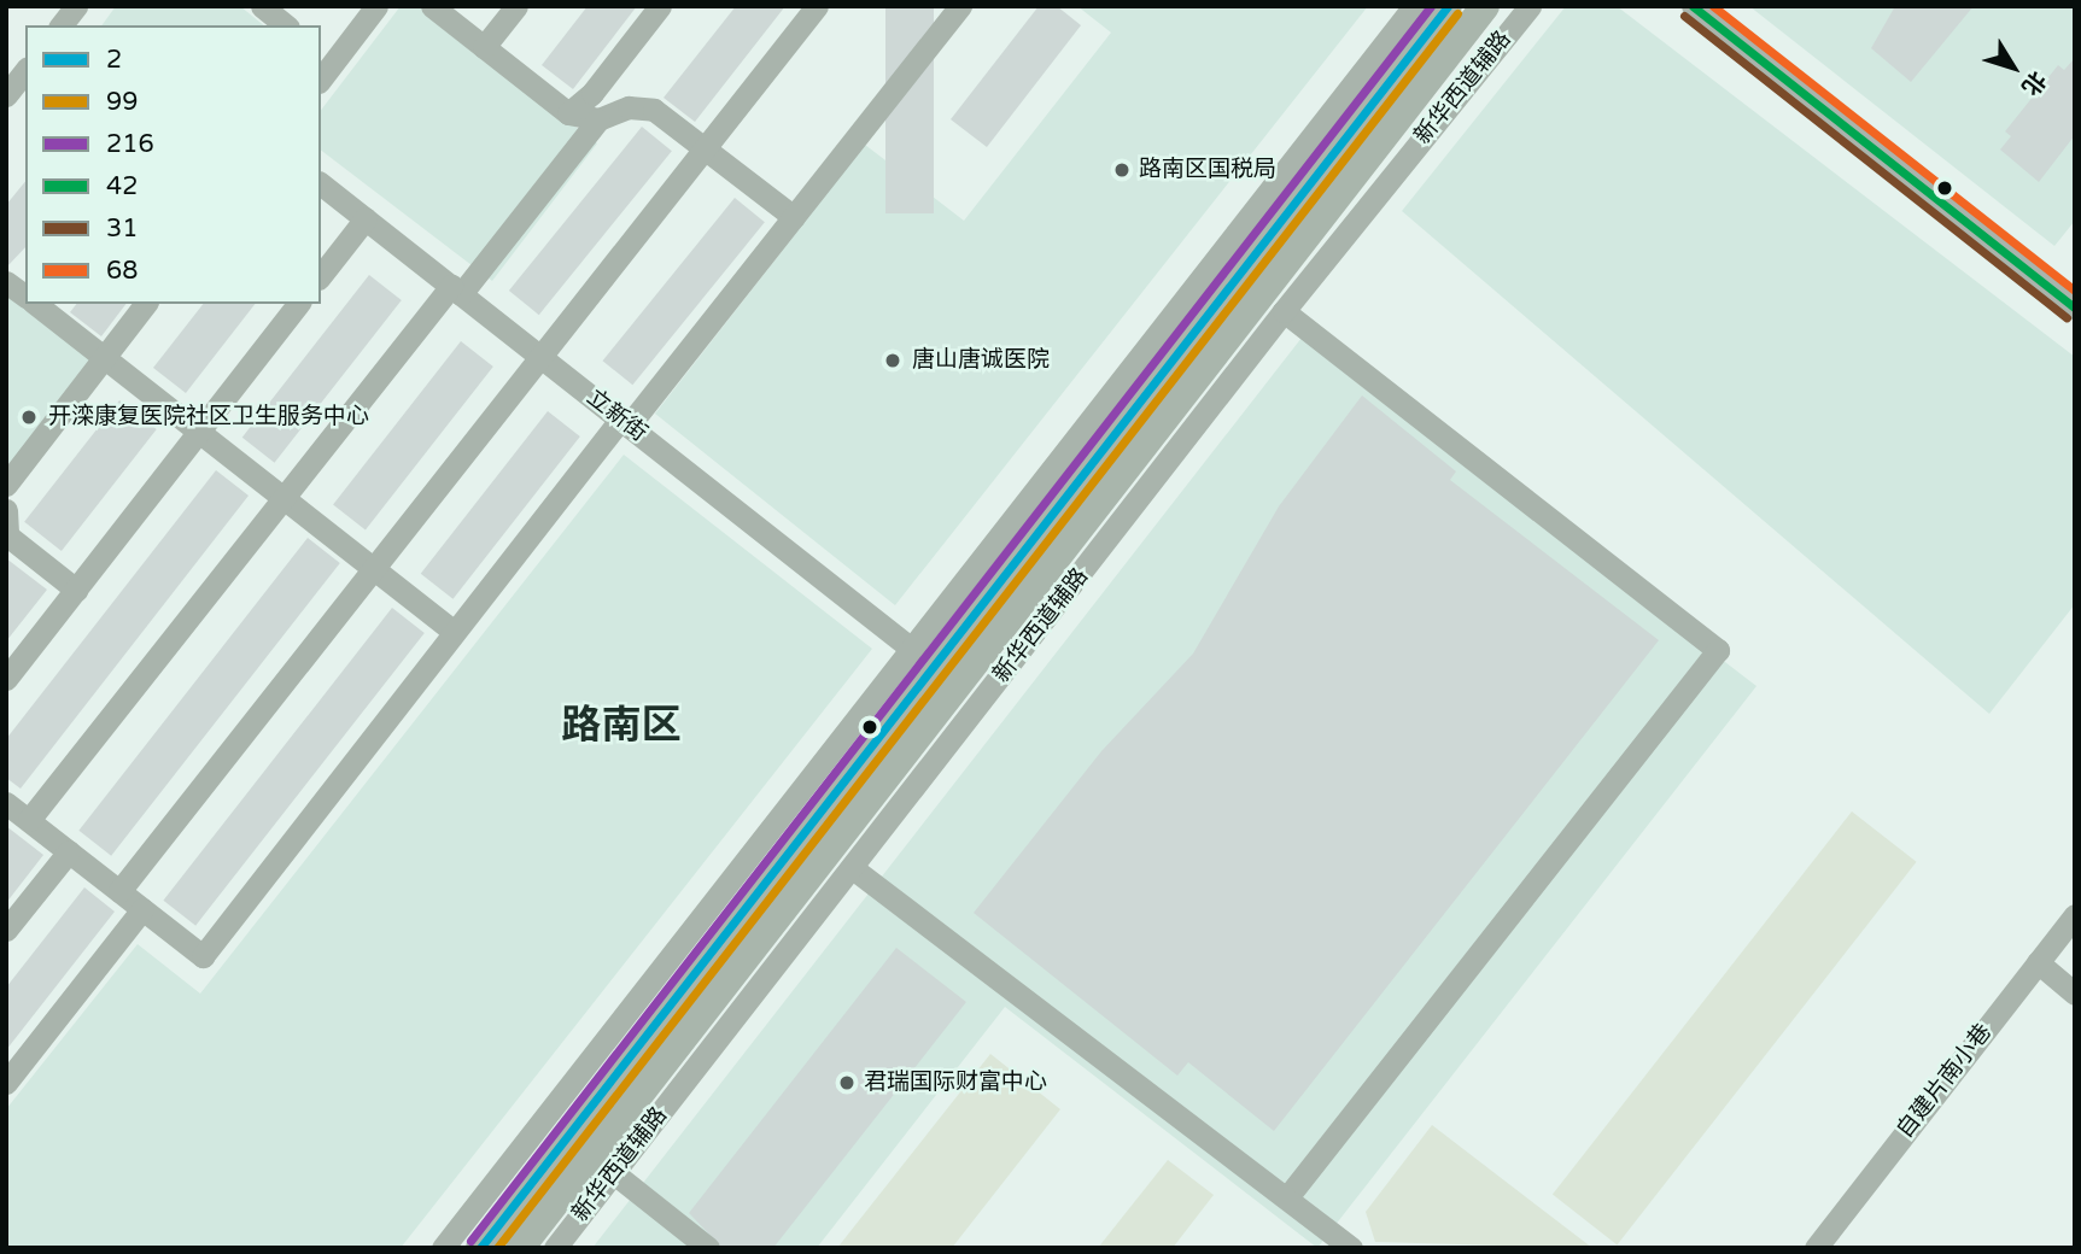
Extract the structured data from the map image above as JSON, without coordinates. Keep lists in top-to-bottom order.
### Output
{
  "streets": {
    "street": ["新华西道辅路", "立新街", "自建片南小巷"]
  },
  "districts": ["路南区"],
  "places": [
    "路南区国税局",
    "唐山唐诚医院",
    "开滦康复医院社区卫生服务中心",
    "君瑞国际财富中心"
  ],
  "lines": [
    "transit line 2",
    "transit line 216",
    "transit line 42",
    "transit line 68",
    "transit line 99",
    "transit line 31"
  ],
  "legend": [
    "2",
    "99",
    "216",
    "42",
    "31",
    "68"
  ],
  "north": "bottom right"
}
